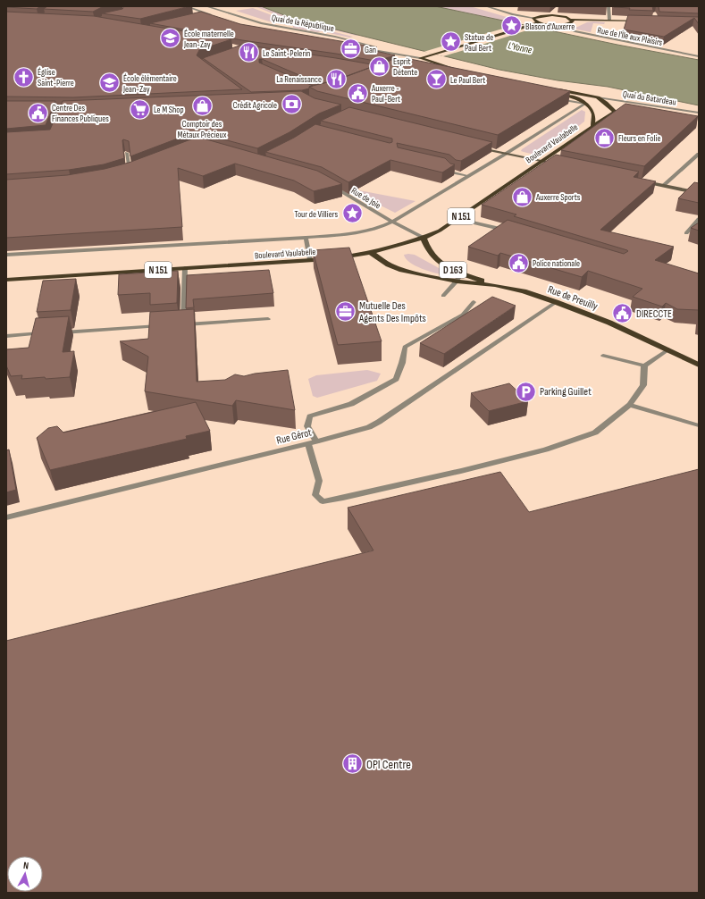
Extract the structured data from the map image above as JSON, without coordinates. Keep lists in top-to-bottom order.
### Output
{
  "streets": {
    "main road": [
      "Boulevard Vaulabelle",
      "N 151",
      "D 163",
      "Rue de Preuilly"
    ],
    "street": [
      "Quai de la République",
      "Rue de l'Île aux Plaisirs",
      "Quai du Batardeau",
      "Rue de Joie",
      "Rue Gérot"
    ]
  },
  "crossings": [
    ["Quai du Batardeau", "Boulevard Vaulabelle"],
    ["Boulevard Vaulabelle", "Rue de Joie"],
    ["Boulevard Vaulabelle", "Rue de Preuilly"],
    ["Rue de Joie", "Rue de Preuilly"],
    ["Rue de Preuilly", "Rue Gérot"]
  ],
  "water": ["L'Yonne"],
  "places": {
    "place": ["Blason d'Auxerre", "Statue de Paul Bert", "Tour de Villiers"],
    "school or university": ["École maternelle Jean-Zay", "École élémentaire Jean-Zay"],
    "office": ["Gan", "Mutuelle Des Agents Des Impôts"],
    "restaurant": ["Le Saint-Pelerin", "La Renaissance"],
    "shop": [
      "Esprit Détente",
      "Comptoir des Métaux Précieux",
      "Fleurs en Folie",
      "Auxerre Sports"
    ],
    "church": ["Église Saint-Pierre"],
    "bar": ["Le Paul Bert"],
    "public building": [
      "Auxerre - Paul-Bert",
      "Centre Des Finances Publiques",
      "Police nationale",
      "DIRECCTE"
    ],
    "bank": ["Crédit Agricole"],
    "supermarket": ["Le M Shop"],
    "parking": ["Parking Guillet"],
    "building": ["OPI Centre"]
  },
  "north": "top"
}
